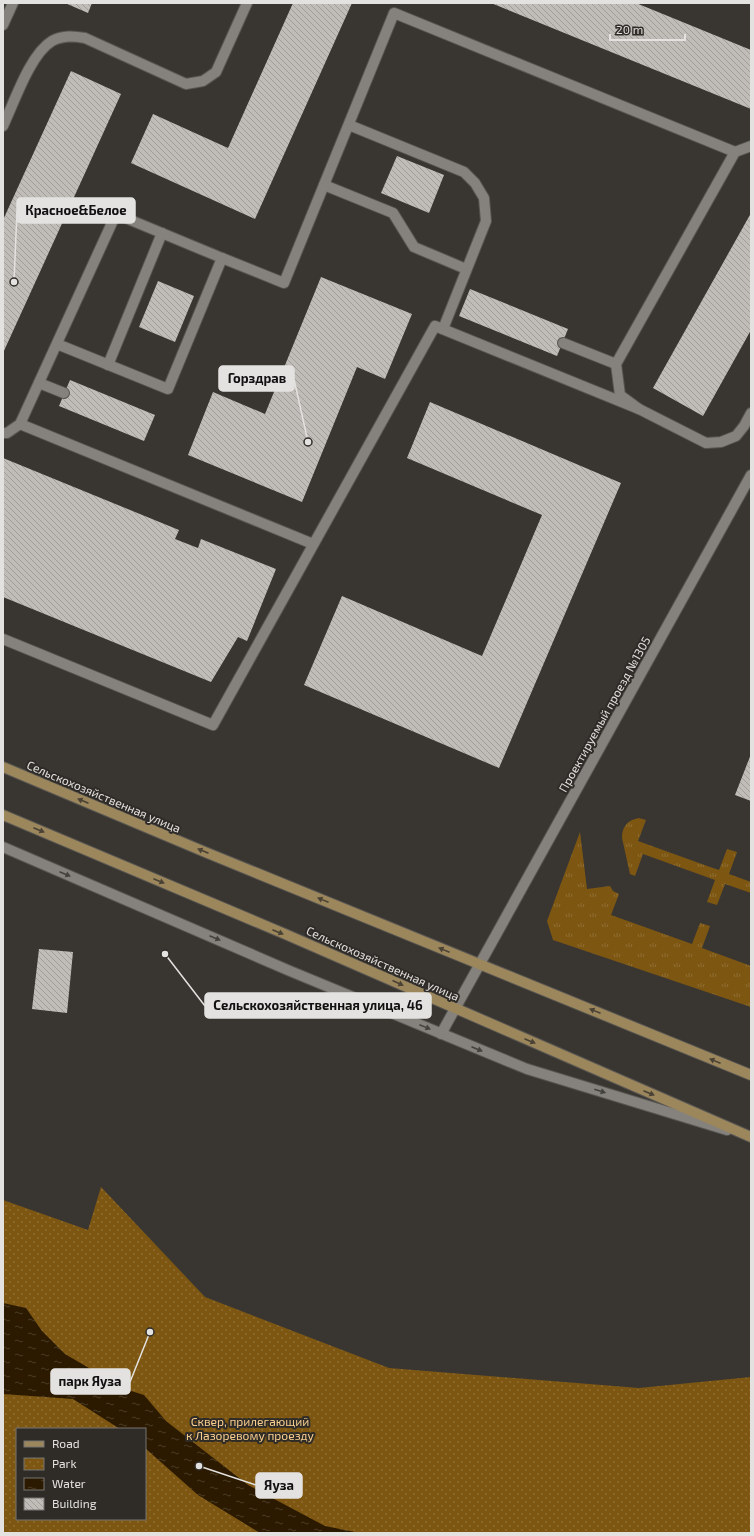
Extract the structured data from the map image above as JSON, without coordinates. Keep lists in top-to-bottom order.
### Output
{
  "streets": {
    "main road": ["Сельскохозяйственная улица"],
    "street": ["Проектируемый проезд №1305"]
  },
  "crossings": [
    ["Проектируемый проезд №1305", "Сельскохозяйственная улица"]
  ],
  "parks": ["Сквер, прилегающий к Лазоревому проезду"],
  "places": [
    "Красное&Белое",
    "Горздрав",
    "Сельскохозяйственная улица, 46",
    "парк Яуза",
    "Яуза"
  ],
  "legend": [
    "Road",
    "Park",
    "Water",
    "Building"
  ],
  "scale_bar": "20 m"
}
